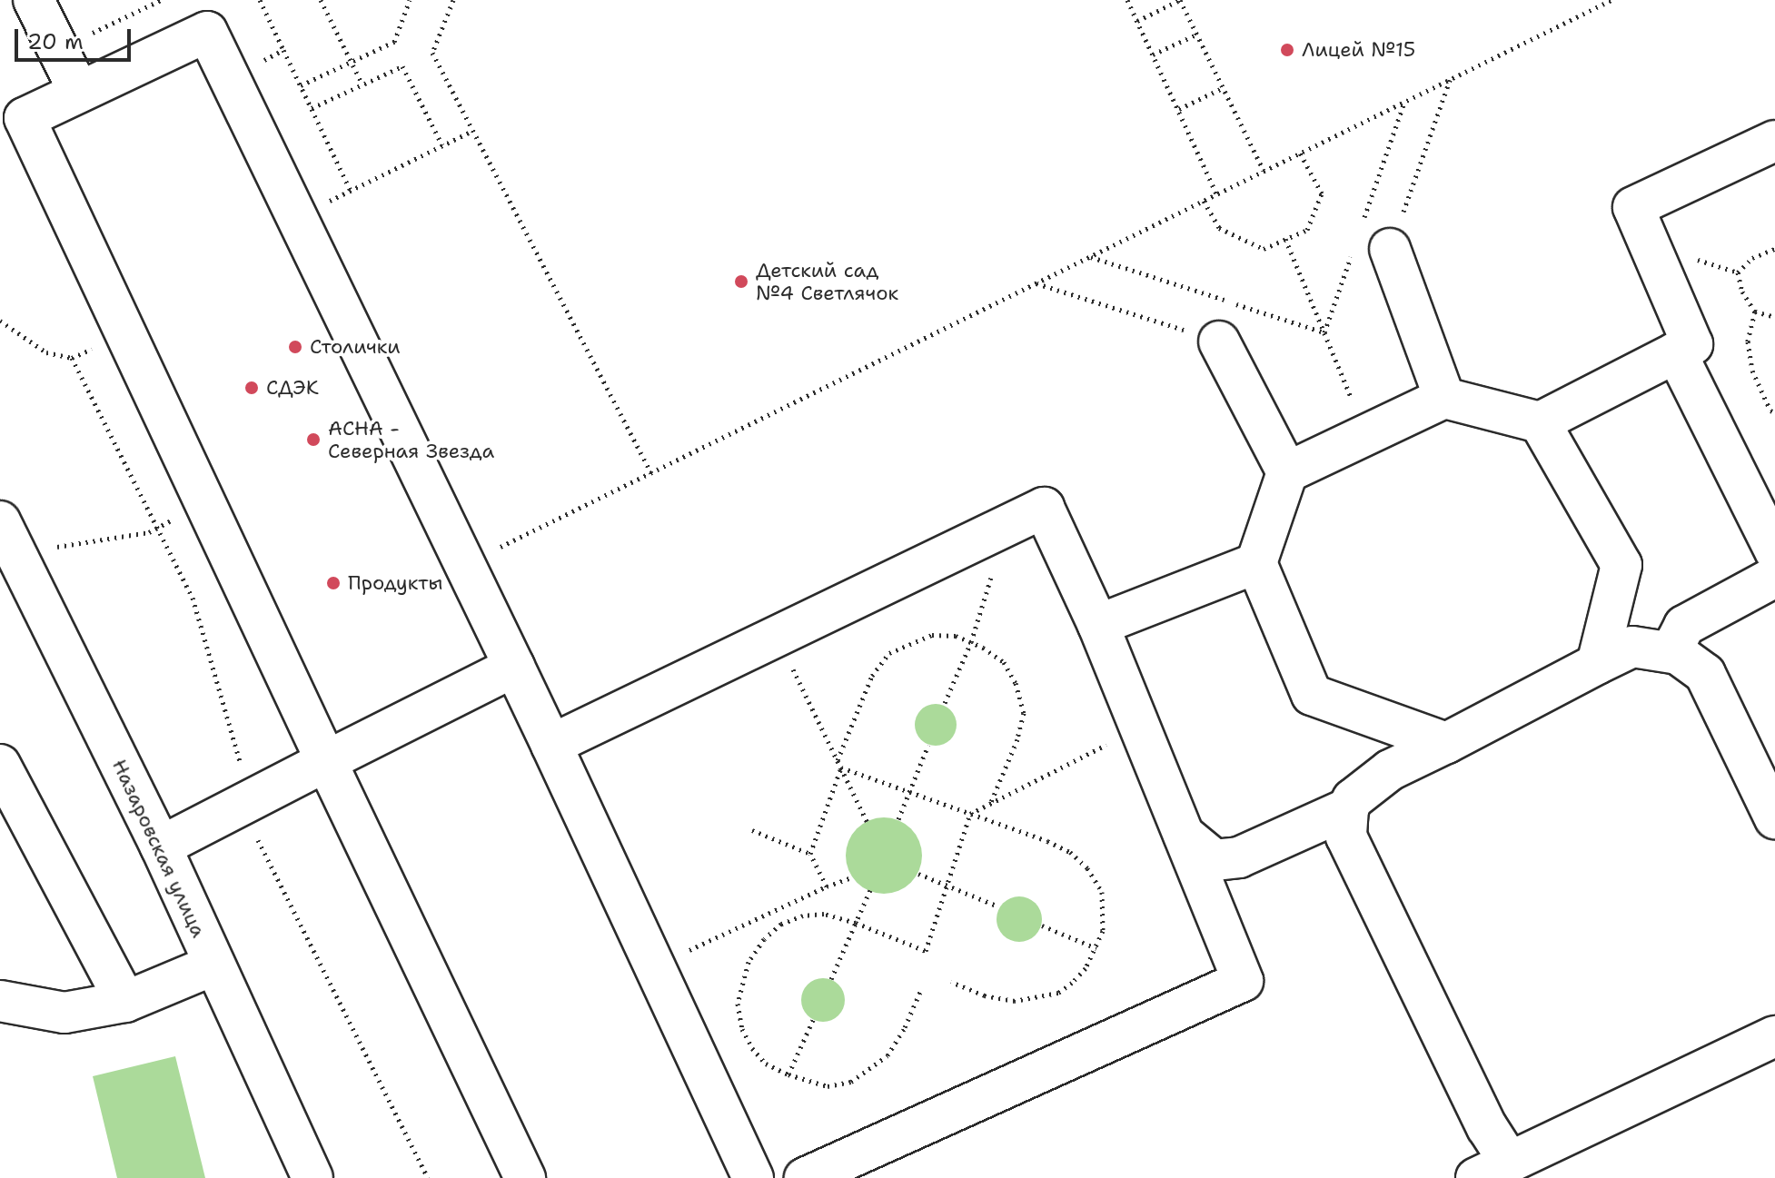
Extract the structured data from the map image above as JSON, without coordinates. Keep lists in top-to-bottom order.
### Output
{
  "streets": {
    "street": ["Назаровская улица"]
  },
  "places": [
    "Лицей №15",
    "Детский сад №4 Светлячок",
    "Столички",
    "СДЭК",
    "АСНА - Северная Звезда",
    "Продукты"
  ],
  "scale_bar": "20 m"
}
